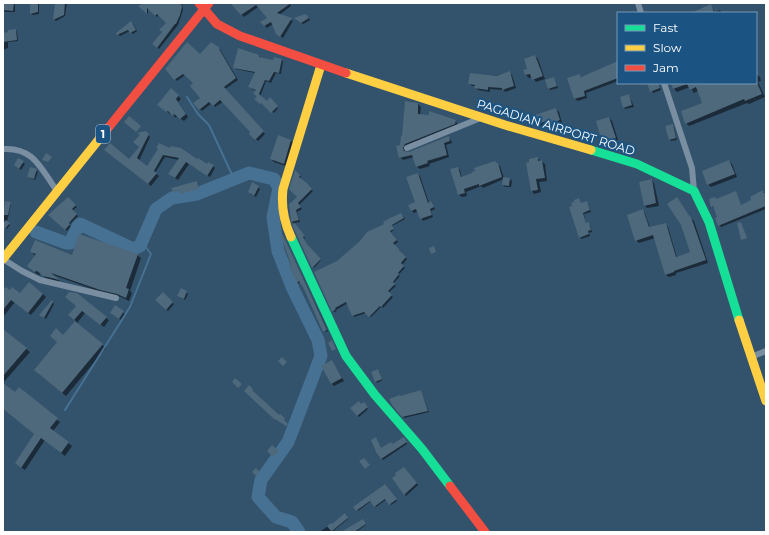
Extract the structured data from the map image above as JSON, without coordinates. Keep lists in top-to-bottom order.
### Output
{
  "streets": {
    "main road": ["PAGADIAN AIRPORT ROAD", "1"]
  },
  "crossings": [
    ["PAGADIAN AIRPORT ROAD", "1"]
  ],
  "legend": ["Fast", "Slow", "Jam"]
}
